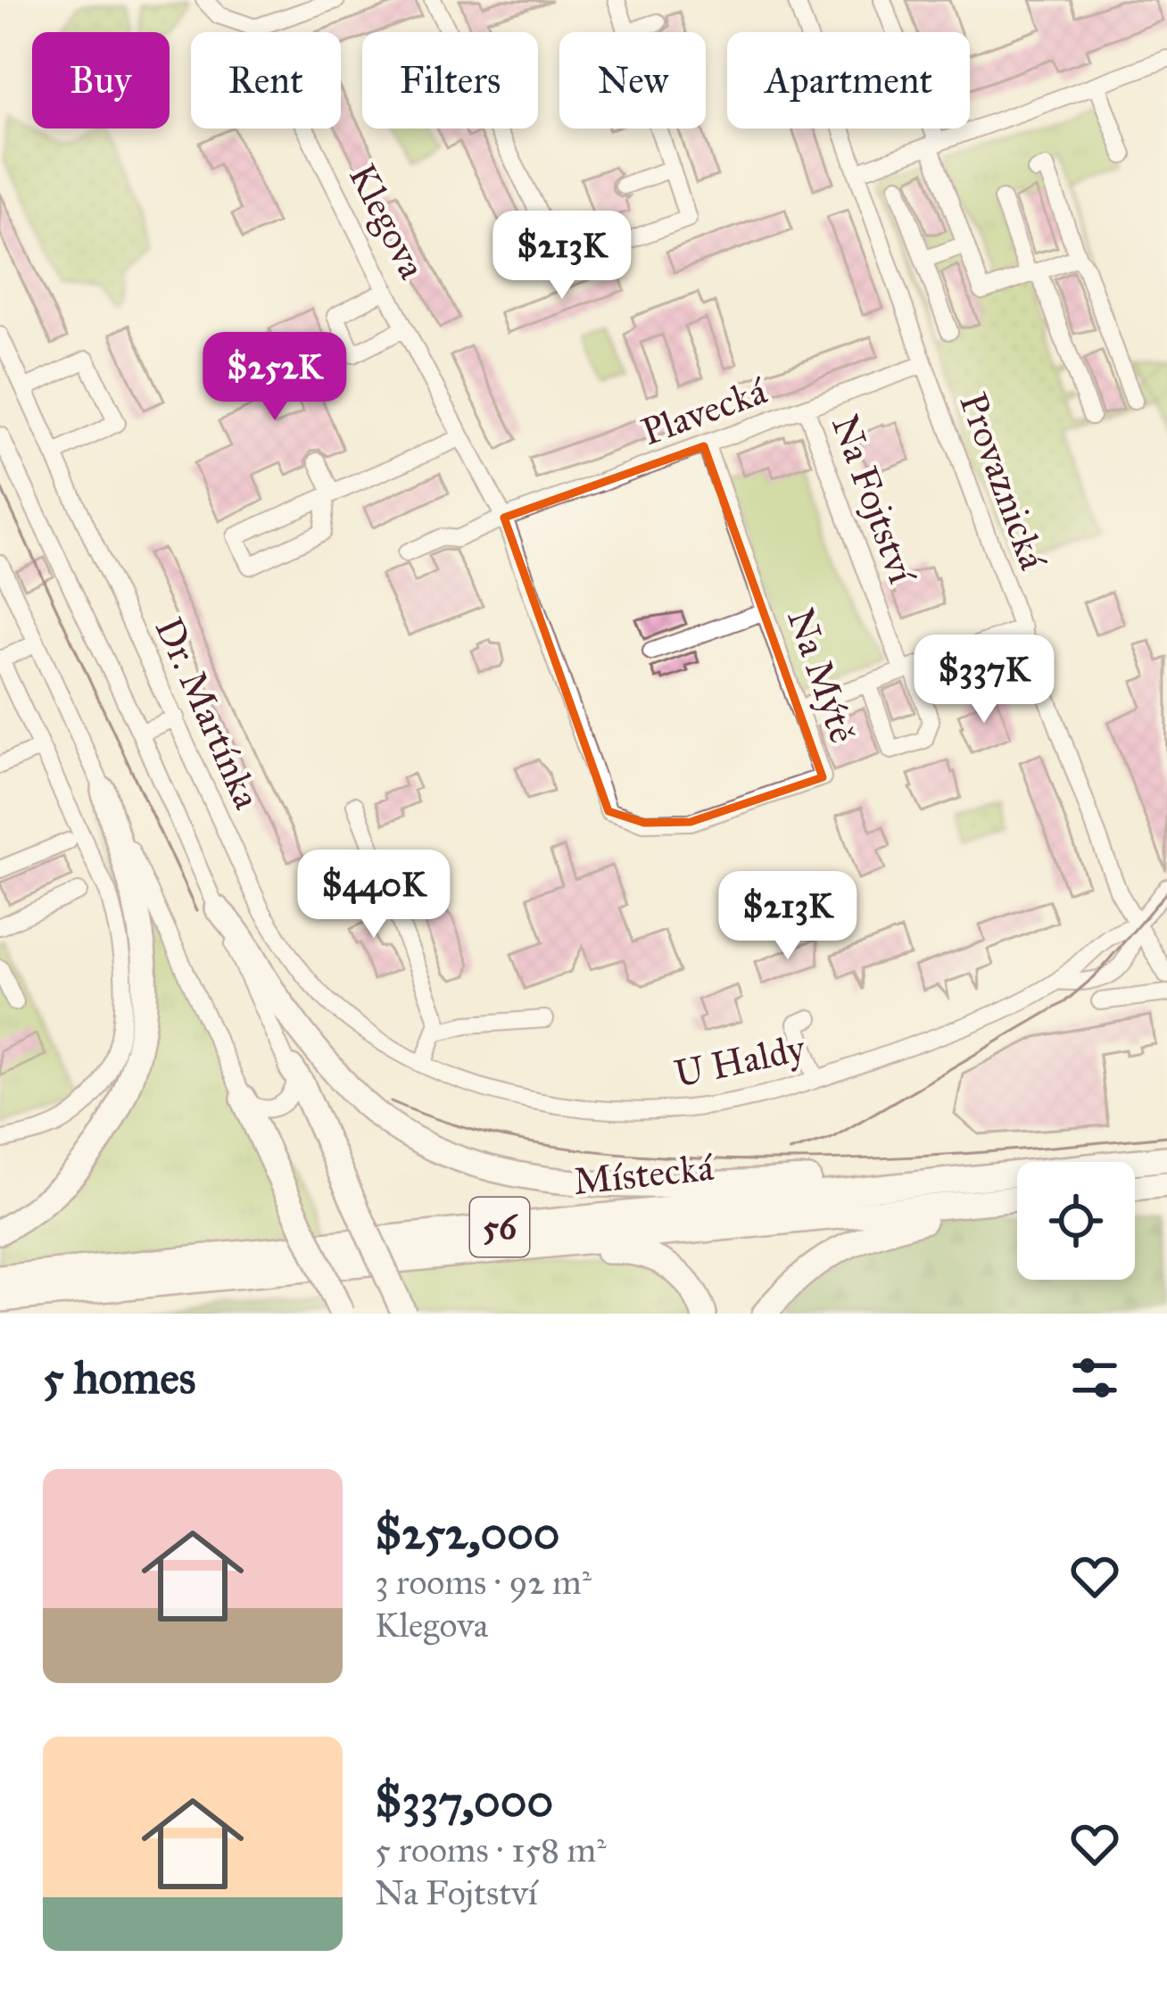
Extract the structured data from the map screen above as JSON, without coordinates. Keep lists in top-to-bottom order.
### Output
{
  "streets": {
    "highway": ["Místecká", "56"],
    "street": [
      "Klegova",
      "Plavecká",
      "Provaznická",
      "Na Fojtství",
      "Na Mýtě",
      "Dr. Martínka",
      "U Haldy"
    ]
  },
  "crossings": [
    ["Klegova", "Plavecká"],
    ["Klegova", "Na Mýtě"],
    ["Plavecká", "Provaznická"],
    ["Plavecká", "Na Fojtství"],
    ["Plavecká", "Na Mýtě"],
    ["Provaznická", "U Haldy"],
    ["Dr. Martínka", "U Haldy"],
    ["Dr. Martínka", "56"],
    ["Místecká", "56"]
  ],
  "page": {
    "chip": [
      "Buy",
      "Rent",
      "Filters",
      "New",
      "Apartment"
    ],
    "price": [
      "$213K",
      "$252K",
      "$337K",
      "$440K",
      "$213K"
    ],
    "heading": "5 homes",
    "list": [
      {
        "name": "$252,000",
        "note": "3 rooms · 92 m² · Klegova"
      },
      {
        "name": "$337,000",
        "note": "5 rooms · 158 m² · Na Fojtství"
      }
    ]
  }
}
